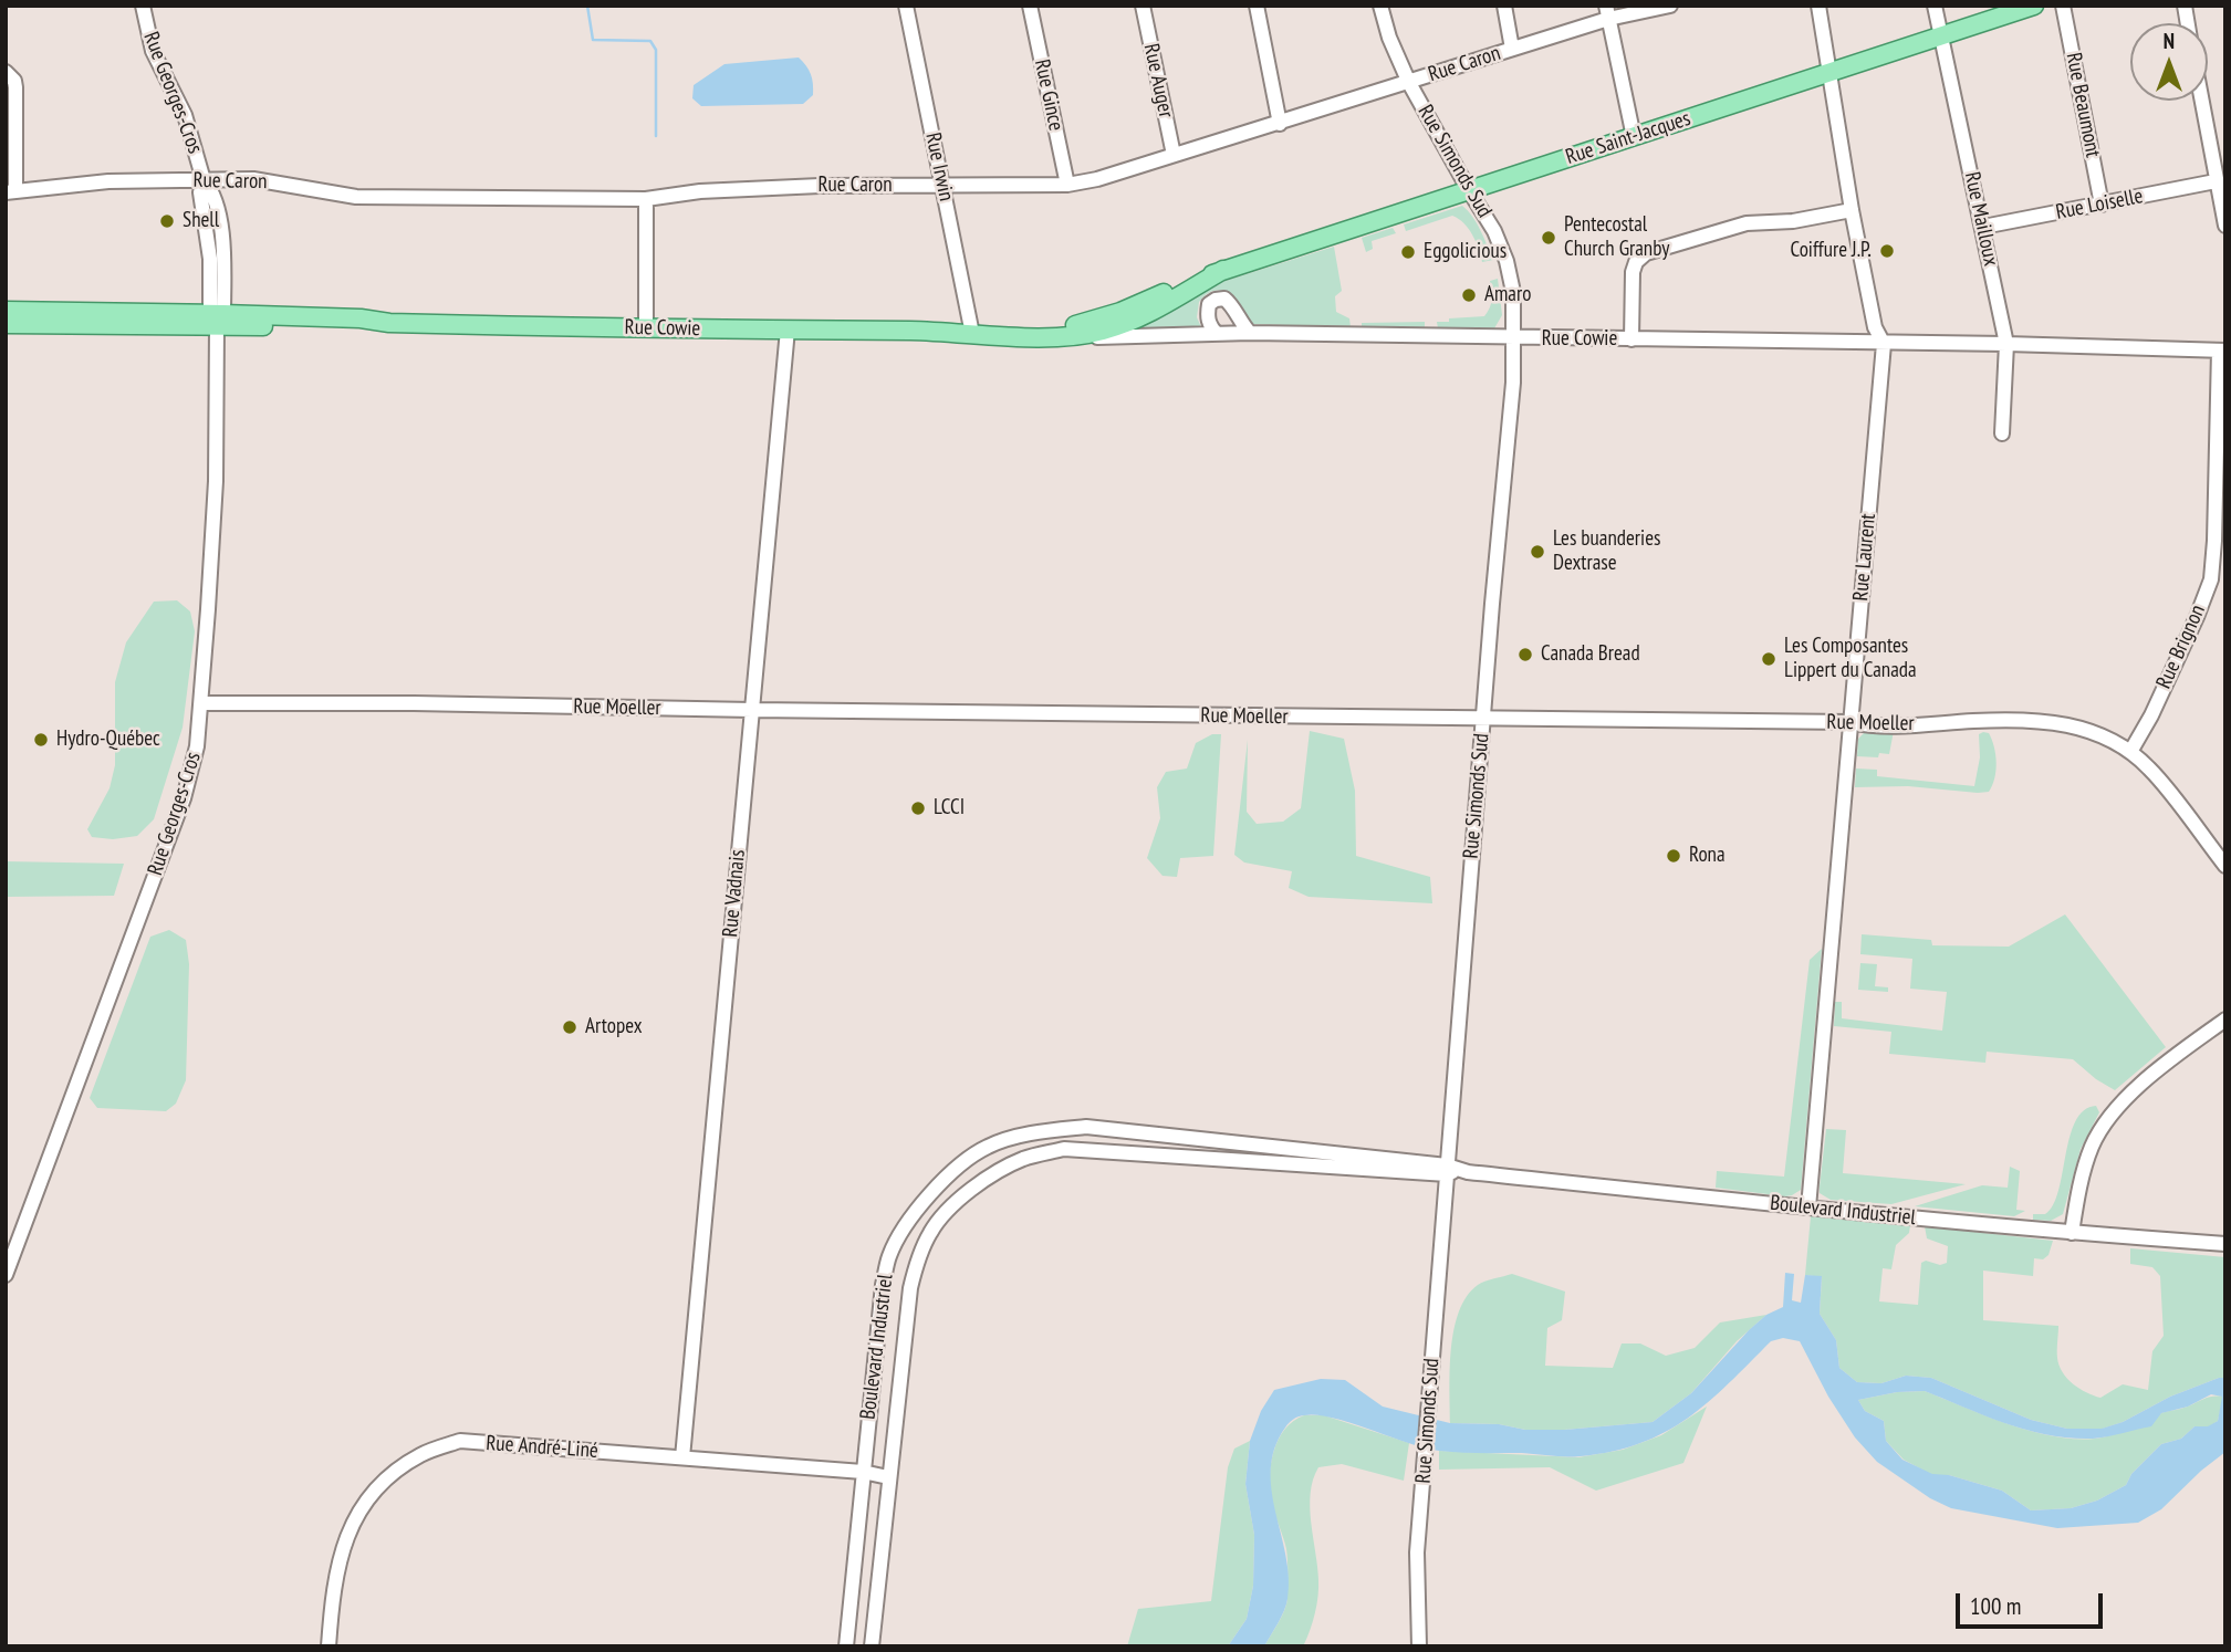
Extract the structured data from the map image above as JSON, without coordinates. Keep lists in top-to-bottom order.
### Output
{
  "streets": {
    "main road": ["Rue Saint-Jacques", "Rue Cowie"],
    "street": [
      "Rue Caron",
      "Rue Auger",
      "Rue Georges-Cros",
      "Rue Gince",
      "Rue Beaumont",
      "Rue Simonds Sud",
      "Rue Irwin",
      "Rue Loiselle",
      "Rue Mailloux",
      "Rue Laurent",
      "Rue Brignon",
      "Rue Moeller",
      "Rue Vadnais",
      "Boulevard Industriel",
      "Rue André-Liné"
    ]
  },
  "crossings": [
    ["Rue Caron", "Rue Auger"],
    ["Rue Caron", "Rue Georges-Cros"],
    ["Rue Caron", "Rue Gince"],
    ["Rue Caron", "Rue Simonds Sud"],
    ["Rue Caron", "Rue Irwin"],
    ["Rue Georges-Cros", "Rue Cowie"],
    ["Rue Georges-Cros", "Rue Moeller"],
    ["Rue Beaumont", "Rue Loiselle"],
    ["Rue Saint-Jacques", "Rue Simonds Sud"],
    ["Rue Saint-Jacques", "Rue Irwin"],
    ["Rue Saint-Jacques", "Rue Mailloux"],
    ["Rue Saint-Jacques", "Rue Cowie"],
    ["Rue Saint-Jacques", "Rue Laurent"],
    ["Rue Simonds Sud", "Rue Cowie"],
    ["Rue Simonds Sud", "Rue Moeller"],
    ["Rue Simonds Sud", "Boulevard Industriel"],
    ["Rue Irwin", "Rue Cowie"],
    ["Rue Loiselle", "Rue Mailloux"],
    ["Rue Mailloux", "Rue Cowie"],
    ["Rue Cowie", "Rue Laurent"],
    ["Rue Cowie", "Rue Brignon"],
    ["Rue Cowie", "Rue Vadnais"],
    ["Rue Laurent", "Rue Moeller"],
    ["Rue Laurent", "Boulevard Industriel"],
    ["Rue Brignon", "Rue Moeller"],
    ["Rue Moeller", "Rue Vadnais"],
    ["Rue Vadnais", "Rue André-Liné"],
    ["Boulevard Industriel", "Rue André-Liné"]
  ],
  "places": [
    "Shell",
    "Pentecostal Church Granby",
    "Coiffure J.P.",
    "Eggolicious",
    "Amaro",
    "Les buanderies Dextrase",
    "Canada Bread",
    "Les Composantes Lippert du Canada",
    "Hydro-Québec",
    "LCCI",
    "Rona",
    "Artopex"
  ],
  "scale_bar": "100 m",
  "north": "top"
}
